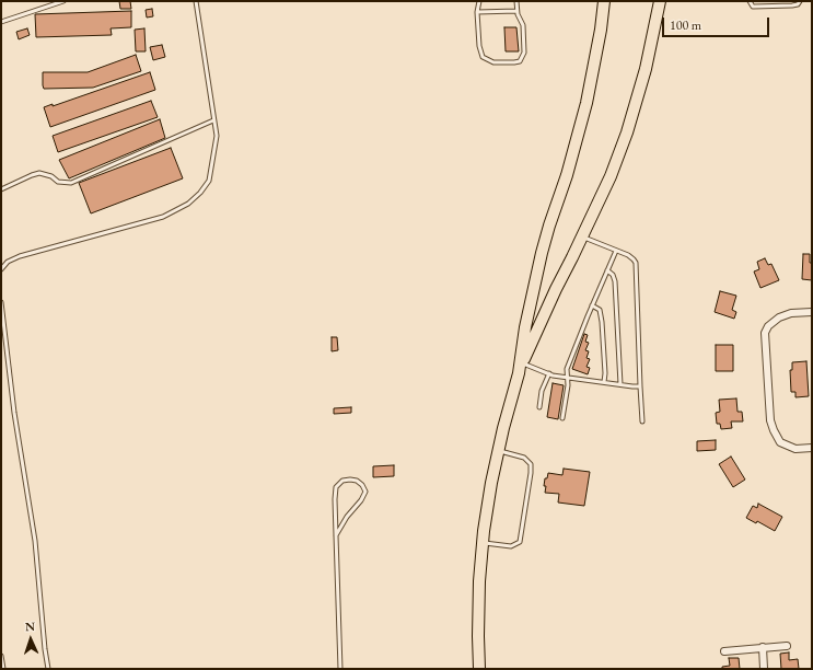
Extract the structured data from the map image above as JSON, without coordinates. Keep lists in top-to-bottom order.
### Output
{
  "scale_bar": "100 m",
  "north": "top"
}
